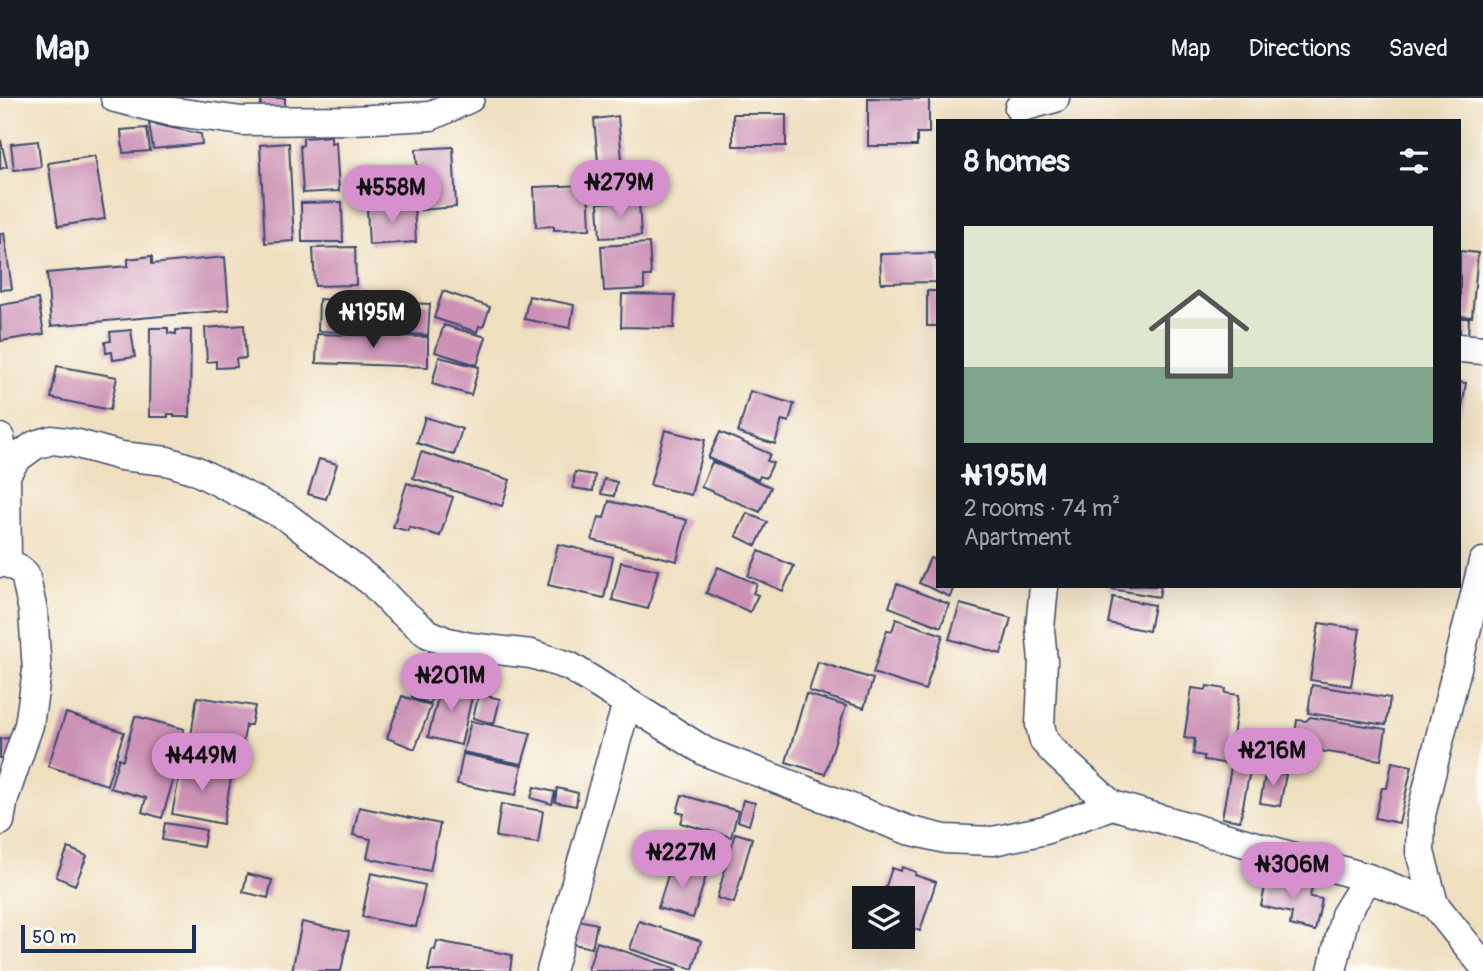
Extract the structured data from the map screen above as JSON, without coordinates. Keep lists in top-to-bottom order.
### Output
{
  "scale_bar": "50 m",
  "page": {
    "header": "Map",
    "nav": ["Map", "Directions", "Saved"],
    "heading": "8 homes",
    "price": [
      "₦279M",
      "₦558M",
      "₦195M",
      "₦201M",
      "₦216M",
      "₦449M",
      "₦227M",
      "₦306M"
    ],
    "list": [
      {
        "name": "₦195M",
        "note": "2 rooms · 74 m² · Apartment"
      }
    ],
    "scale": "50 m"
  }
}
